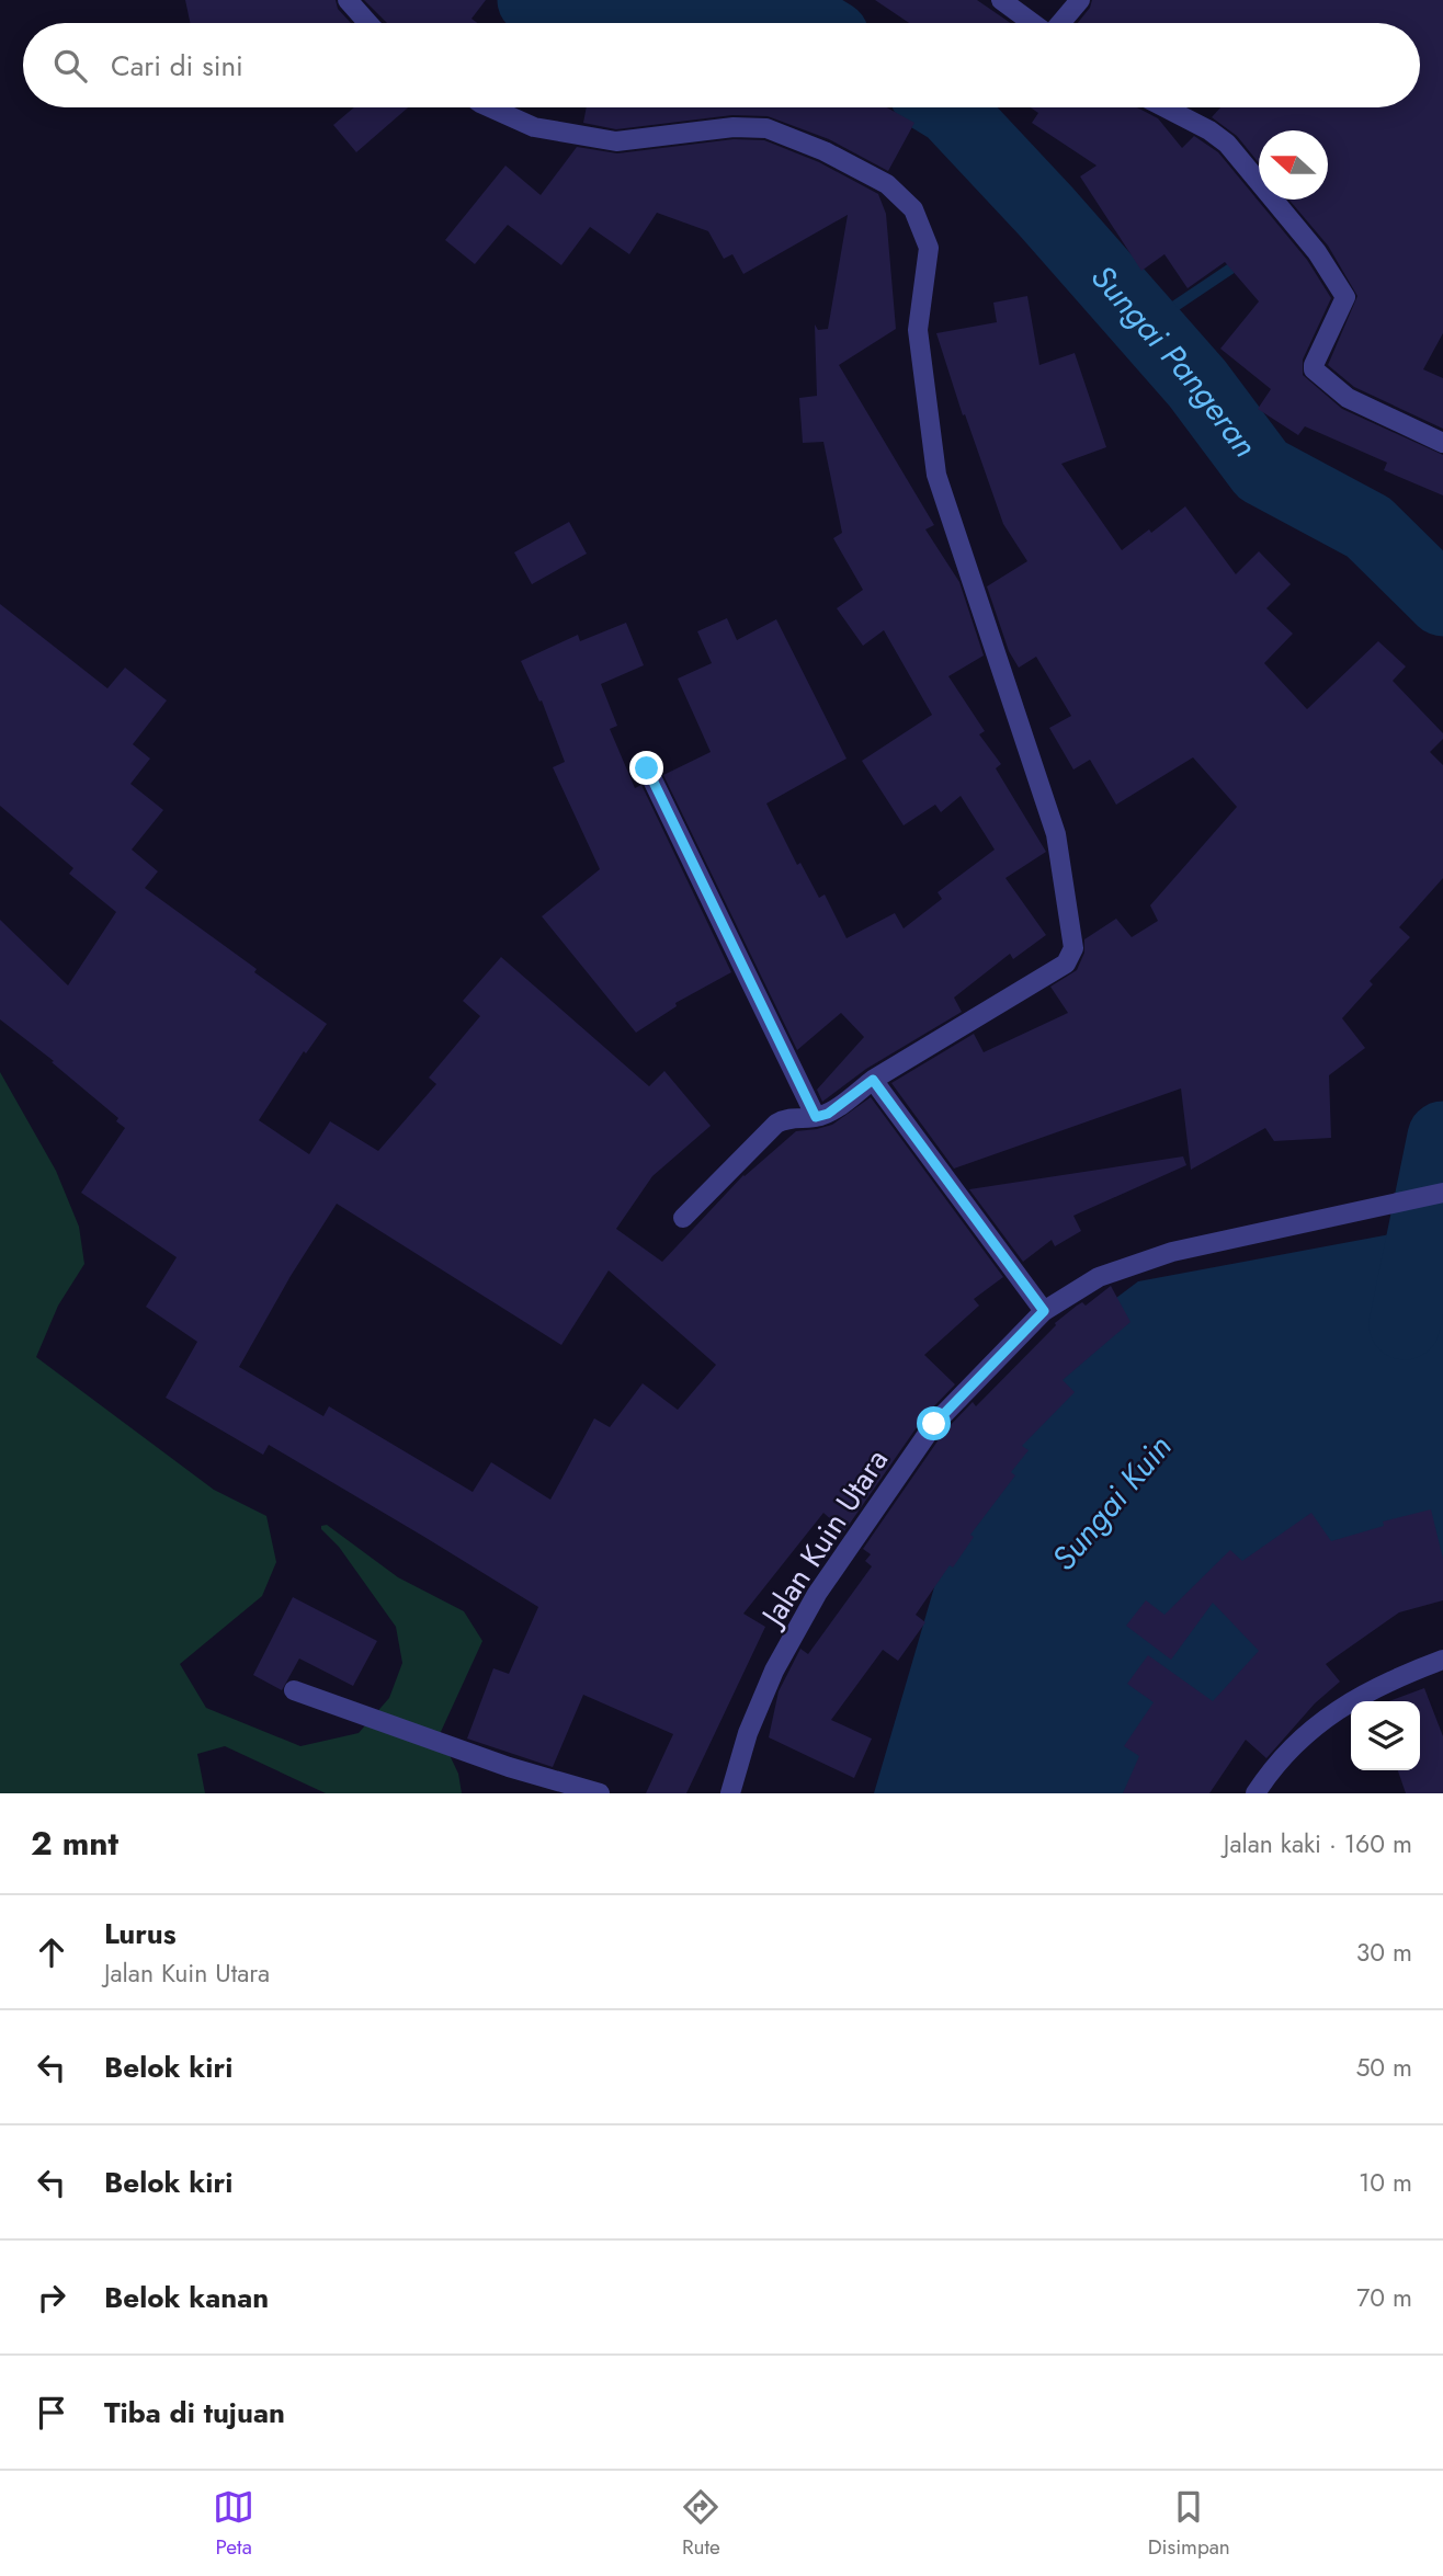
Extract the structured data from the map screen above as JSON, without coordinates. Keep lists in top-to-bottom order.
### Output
{
  "streets": {
    "street": ["Jalan Kuin Utara"]
  },
  "water": ["Sungai Pangeran", "Sungai Kuin"],
  "north": "left",
  "page": {
    "search": "Cari di sini",
    "heading": ["2 mnt", "Jalan kaki · 160 m"],
    "list": [
      ["Lurus", "Jalan Kuin Utara", "30 m"],
      ["Belok kiri", "50 m"],
      ["Belok kiri", "10 m"],
      ["Belok kanan", "70 m"],
      "Tiba di tujuan"
    ],
    "nav": ["Peta", "Rute", "Disimpan"]
  }
}
